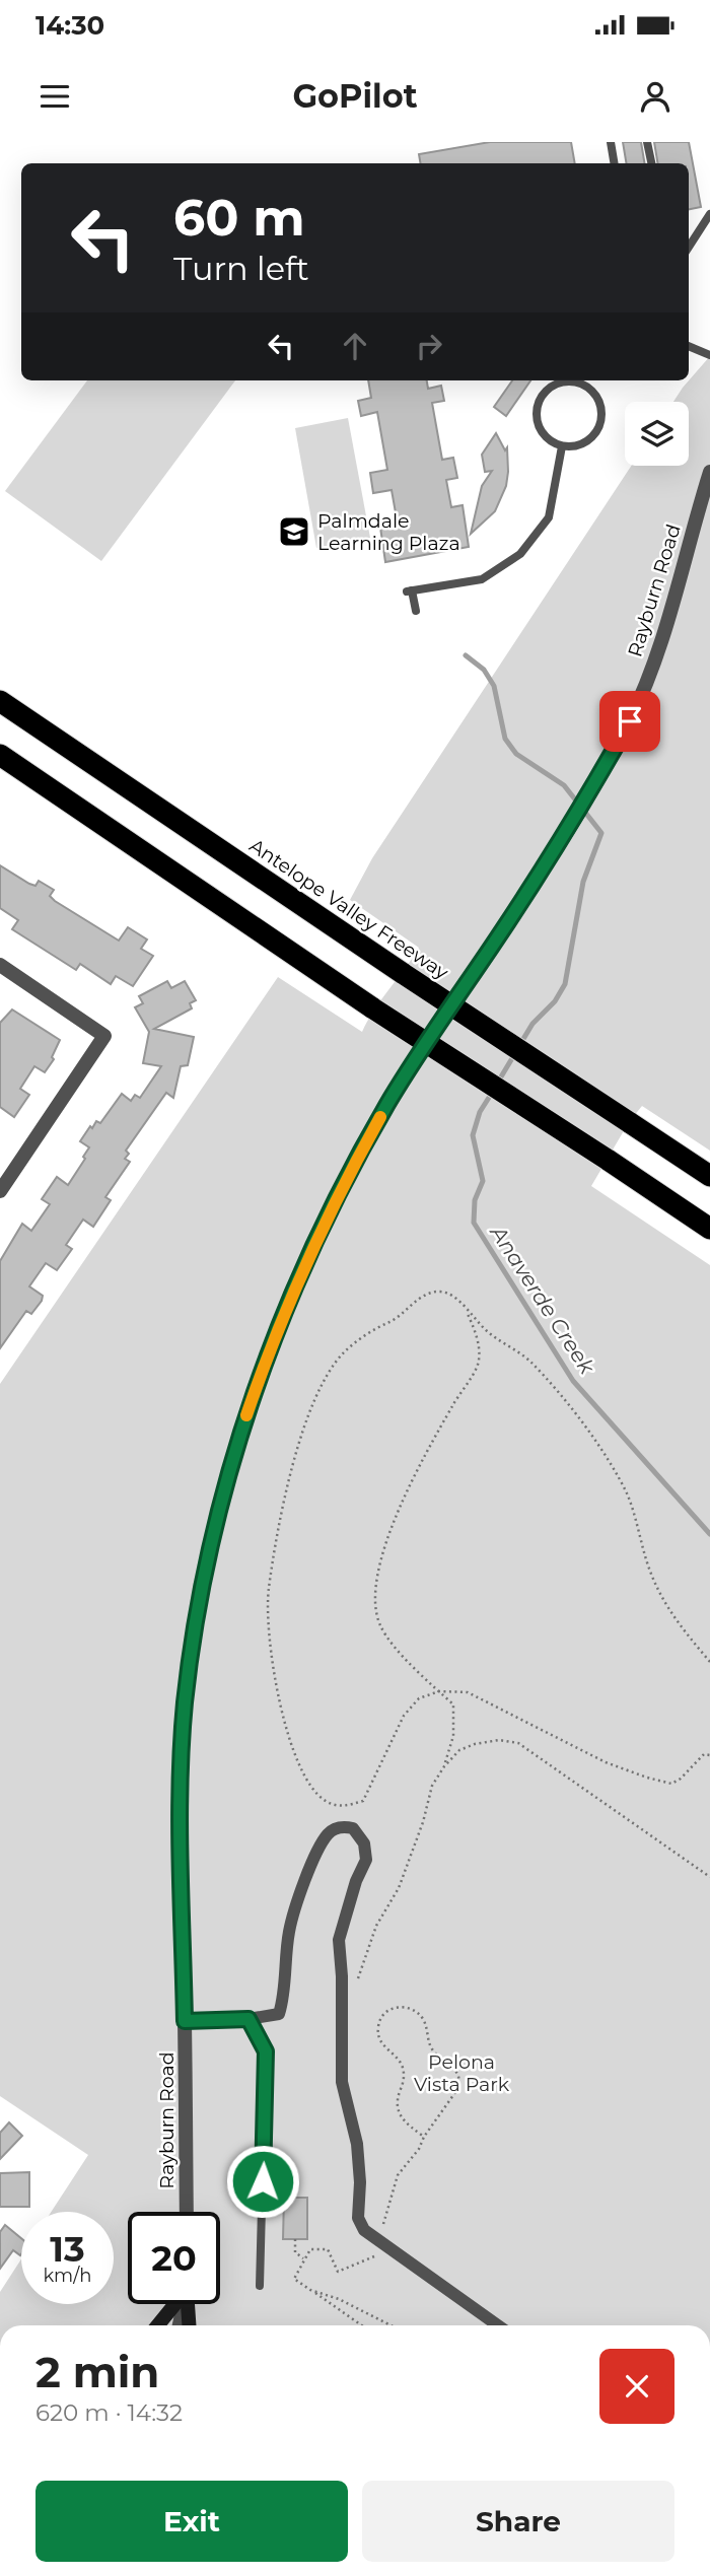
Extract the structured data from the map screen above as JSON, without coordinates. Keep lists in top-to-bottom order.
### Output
{
  "streets": {
    "highway": ["Antelope Valley Freeway"],
    "street": ["Rayburn Road"]
  },
  "water": ["Anaverde Creek"],
  "parks": ["Pelona Vista Park"],
  "places": {
    "school or university": ["Palmdale Learning Plaza"]
  },
  "page": {
    "status": "14:30",
    "header": "GoPilot",
    "turn": ["60 m", "Turn left"],
    "speed": "13 km/h",
    "limit": "20",
    "heading": ["2 min", "620 m · 14:32"],
    "buttons": ["Exit", "Share"]
  }
}
